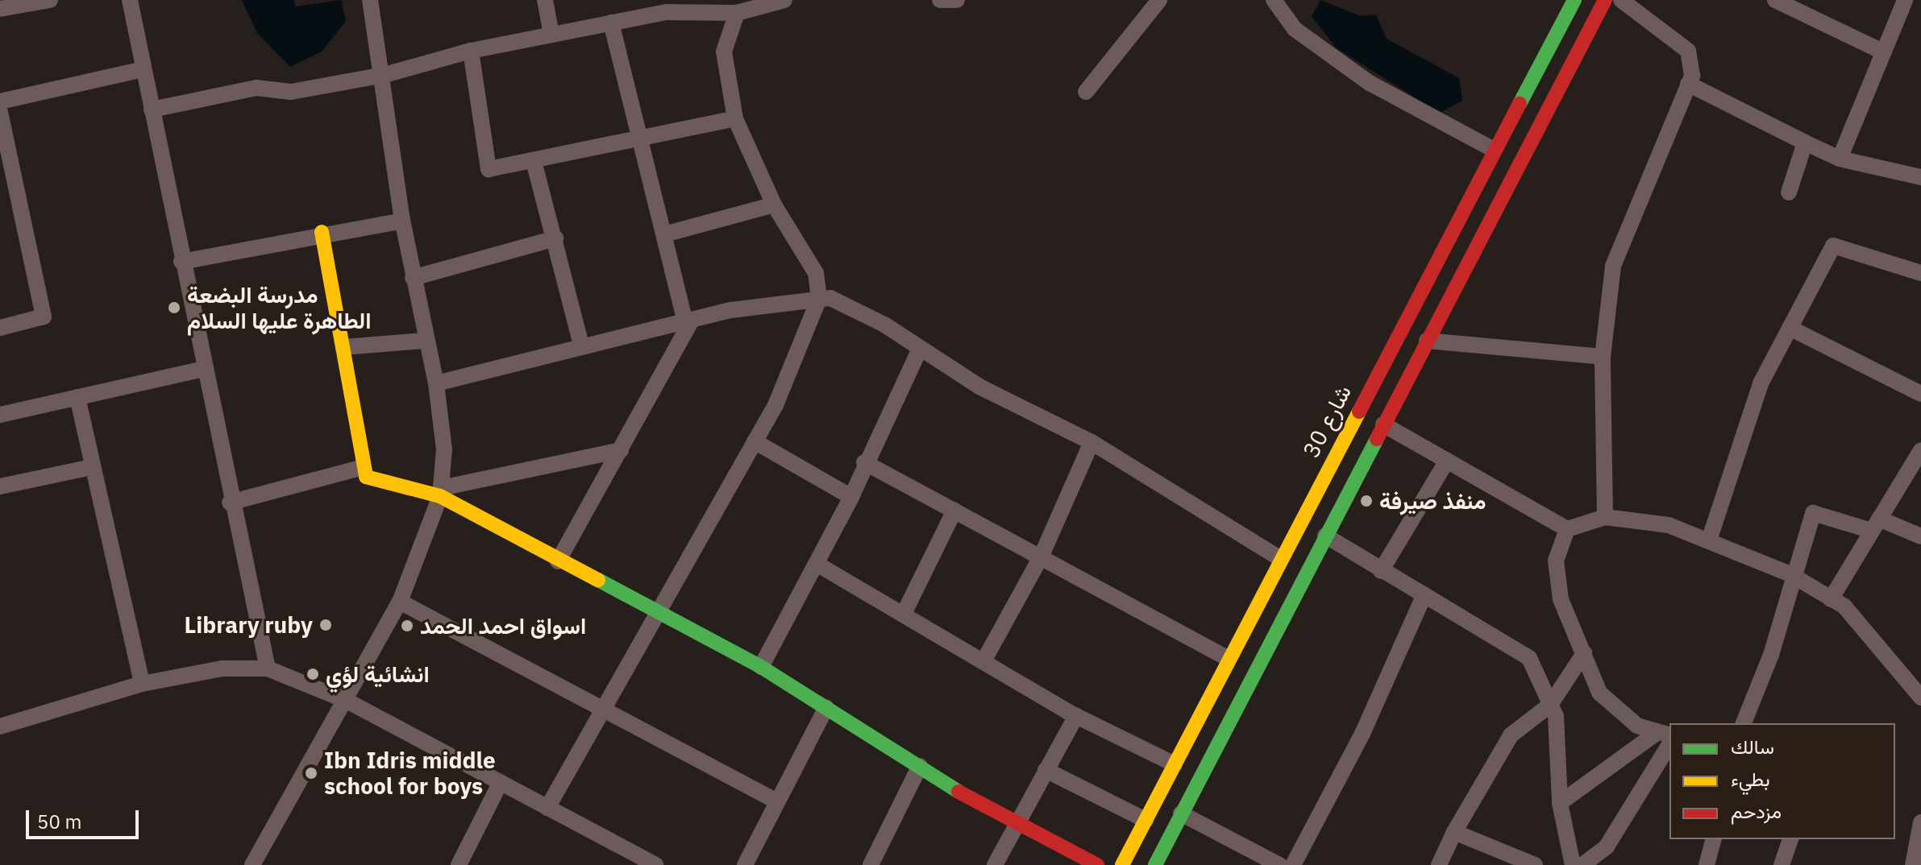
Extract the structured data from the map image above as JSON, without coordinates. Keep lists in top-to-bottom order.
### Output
{
  "streets": {
    "street": ["شارع 30"]
  },
  "places": [
    "مدرسة البضعة الطاهرة عليها السلام",
    "منفذ صيرفة",
    "Library ruby",
    "اسواق احمد الحمد",
    "انشائية لؤي",
    "Ibn Idris middle school for boys"
  ],
  "legend": ["سالك", "بطيء", "مزدحم"],
  "scale_bar": "50 m"
}
